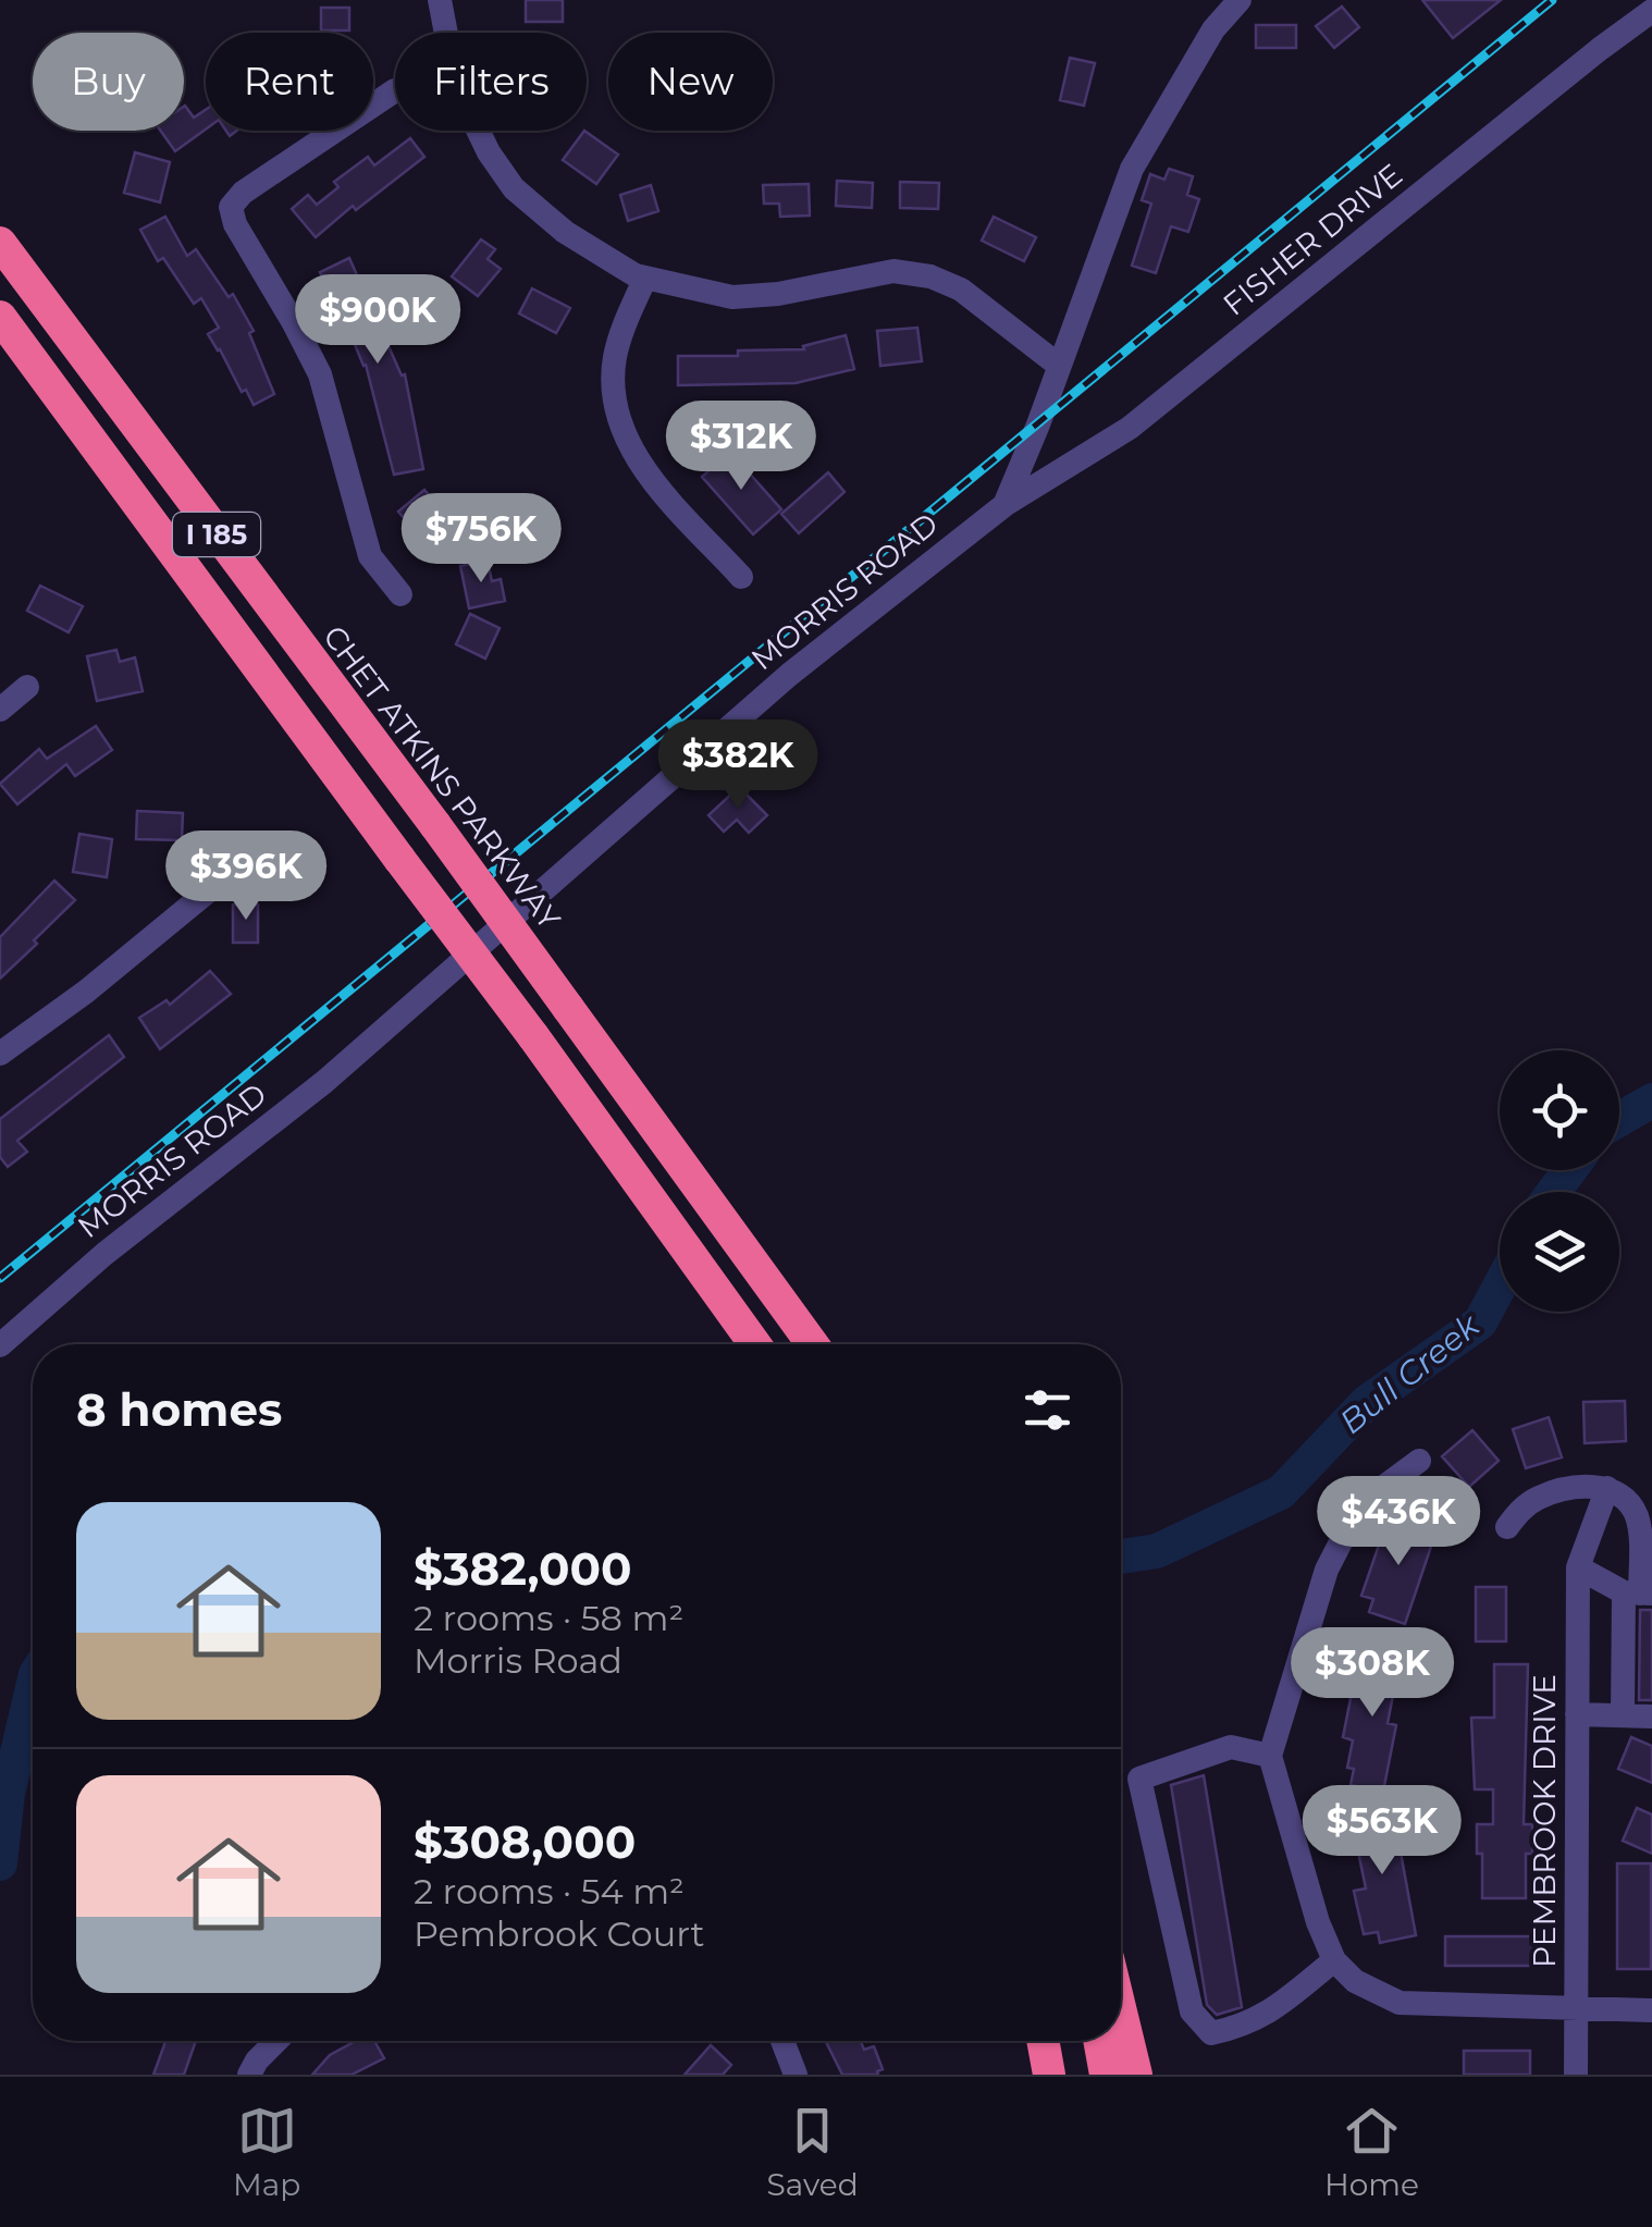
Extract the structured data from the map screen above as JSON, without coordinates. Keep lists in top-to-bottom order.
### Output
{
  "streets": {
    "highway": ["I 185", "CHET ATKINS PARKWAY"],
    "street": ["FISHER DRIVE", "MORRIS ROAD", "PEMBROOK DRIVE"]
  },
  "crossings": [
    ["FISHER DRIVE", "MORRIS ROAD"]
  ],
  "water": ["Bull Creek"],
  "page": {
    "chip": [
      "Buy",
      "Rent",
      "Filters",
      "New"
    ],
    "price": [
      "$900K",
      "$312K",
      "$756K",
      "$382K",
      "$396K",
      "$436K",
      "$308K",
      "$563K"
    ],
    "heading": "8 homes",
    "list": [
      {
        "name": "$382,000",
        "note": "2 rooms · 58 m² · Morris Road"
      },
      {
        "name": "$308,000",
        "note": "2 rooms · 54 m² · Pembrook Court"
      }
    ],
    "tabs": ["Map", "Saved", "Home"]
  }
}
